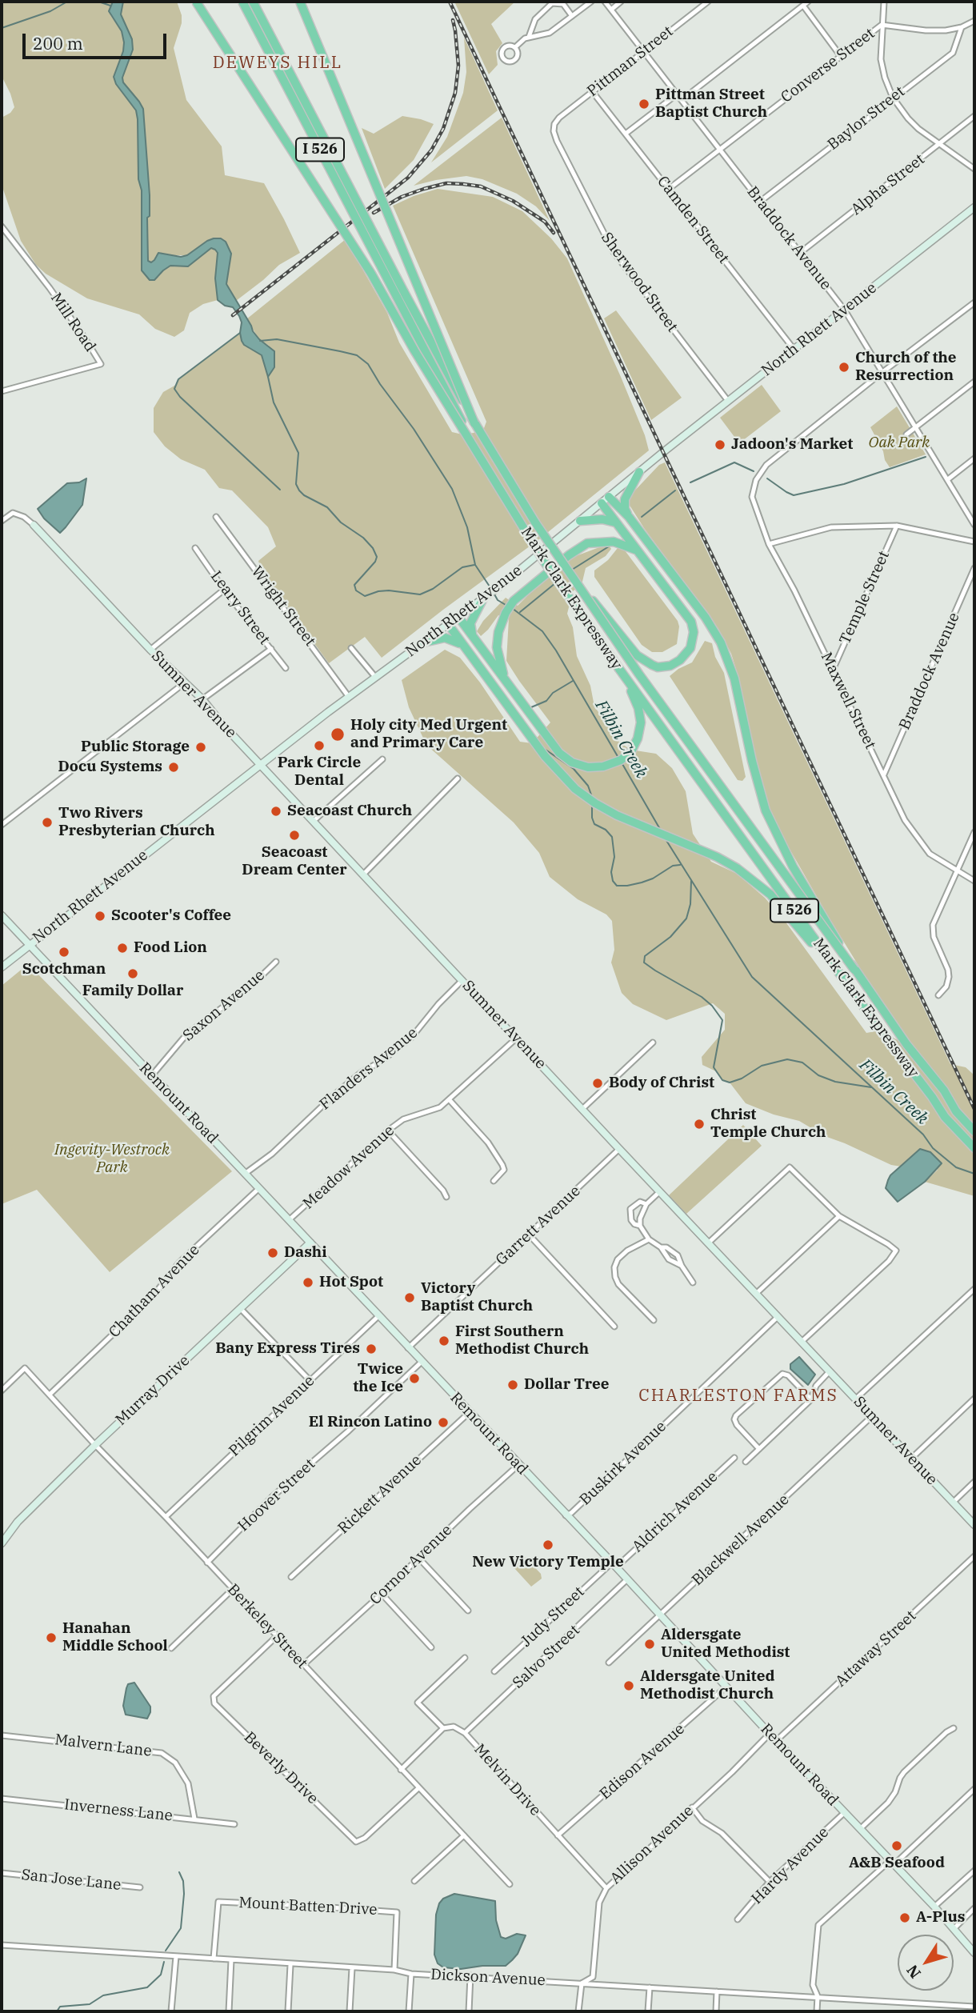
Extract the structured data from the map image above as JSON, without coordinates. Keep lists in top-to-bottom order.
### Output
{
  "streets": {
    "highway": ["I 526", "Mark Clark Expressway"],
    "main road": [
      "North Rhett Avenue",
      "Sumner Avenue",
      "Remount Road",
      "Murray Drive"
    ],
    "street": [
      "Pittman Street",
      "Converse Street",
      "Baylor Street",
      "Alpha Street",
      "Camden Street",
      "Braddock Avenue",
      "Sherwood Street",
      "Mill Road",
      "Temple Street",
      "Wright Street",
      "Leary Street",
      "Maxwell Street",
      "Saxon Avenue",
      "Flanders Avenue",
      "Meadow Avenue",
      "Garrett Avenue",
      "Chatham Avenue",
      "Pilgrim Avenue",
      "Buskirk Avenue",
      "Rickett Avenue",
      "Hoover Street",
      "Aldrich Avenue",
      "Blackwell Avenue",
      "Cornor Avenue",
      "Judy Street",
      "Berkeley Street",
      "Attaway Street",
      "Salvo Street",
      "Malvern Lane",
      "Edison Avenue",
      "Beverly Drive",
      "Melvin Drive",
      "Inverness Lane",
      "Allison Avenue",
      "Hardy Avenue",
      "San Jose Lane",
      "Mount Batten Drive",
      "Dickson Avenue"
    ]
  },
  "crossings": [
    ["Pittman Street", "Camden Street"],
    ["Pittman Street", "Braddock Avenue"],
    ["Pittman Street", "Sherwood Street"],
    ["Converse Street", "Camden Street"],
    ["Converse Street", "Braddock Avenue"],
    ["Baylor Street", "Braddock Avenue"],
    ["Alpha Street", "Braddock Avenue"],
    ["Camden Street", "North Rhett Avenue"],
    ["Braddock Avenue", "North Rhett Avenue"],
    ["Braddock Avenue", "Maxwell Street"],
    ["Sherwood Street", "North Rhett Avenue"],
    ["North Rhett Avenue", "Wright Street"],
    ["North Rhett Avenue", "Sumner Avenue"],
    ["North Rhett Avenue", "Remount Road"],
    ["Temple Street", "Maxwell Street"],
    ["Sumner Avenue", "Flanders Avenue"],
    ["Sumner Avenue", "Meadow Avenue"],
    ["Sumner Avenue", "Garrett Avenue"],
    ["Sumner Avenue", "Buskirk Avenue"],
    ["Sumner Avenue", "Blackwell Avenue"],
    ["Saxon Avenue", "Remount Road"],
    ["Flanders Avenue", "Remount Road"],
    ["Remount Road", "Meadow Avenue"],
    ["Remount Road", "Garrett Avenue"],
    ["Remount Road", "Chatham Avenue"],
    ["Remount Road", "Murray Drive"],
    ["Remount Road", "Pilgrim Avenue"],
    ["Remount Road", "Buskirk Avenue"],
    ["Remount Road", "Rickett Avenue"],
    ["Remount Road", "Hoover Street"],
    ["Remount Road", "Aldrich Avenue"],
    ["Remount Road", "Blackwell Avenue"],
    ["Remount Road", "Cornor Avenue"],
    ["Remount Road", "Judy Street"],
    ["Remount Road", "Attaway Street"],
    ["Remount Road", "Salvo Street"],
    ["Remount Road", "Edison Avenue"],
    ["Remount Road", "Allison Avenue"],
    ["Remount Road", "Hardy Avenue"],
    ["Chatham Avenue", "Berkeley Street"],
    ["Murray Drive", "Berkeley Street"],
    ["Pilgrim Avenue", "Berkeley Street"],
    ["Hoover Street", "Berkeley Street"],
    ["Aldrich Avenue", "Judy Street"],
    ["Cornor Avenue", "Berkeley Street"],
    ["Berkeley Street", "Beverly Drive"],
    ["Salvo Street", "Melvin Drive"],
    ["Malvern Lane", "Inverness Lane"],
    ["Edison Avenue", "Melvin Drive"],
    ["Melvin Drive", "Allison Avenue"],
    ["Allison Avenue", "Dickson Avenue"],
    ["Mount Batten Drive", "Dickson Avenue"]
  ],
  "districts": ["DEWEYS HILL", "CHARLESTON FARMS"],
  "water": ["Filbin Creek"],
  "parks": ["Oak Park", "Ingevity-Westrock Park"],
  "places": [
    "Pittman Street Baptist Church",
    "Church of the Resurrection",
    "Jadoon's Market",
    "Holy city Med Urgent and Primary Care",
    "Park Circle Dental",
    "Public Storage",
    "Docu Systems",
    "Seacoast Church",
    "Two Rivers Presbyterian Church",
    "Seacoast Dream Center",
    "Scooter's Coffee",
    "Food Lion",
    "Scotchman",
    "Family Dollar",
    "Body of Christ",
    "Christ Temple Church",
    "Dashi",
    "Hot Spot",
    "Victory Baptist Church",
    "First Southern Methodist Church",
    "Bany Express Tires",
    "Twice the Ice",
    "Dollar Tree",
    "El Rincon Latino",
    "New Victory Temple",
    "Hanahan Middle School",
    "Aldersgate United Methodist",
    "Aldersgate United Methodist Church",
    "A&B Seafood",
    "A-Plus"
  ],
  "scale_bar": "200 m",
  "north": "bottom left"
}
